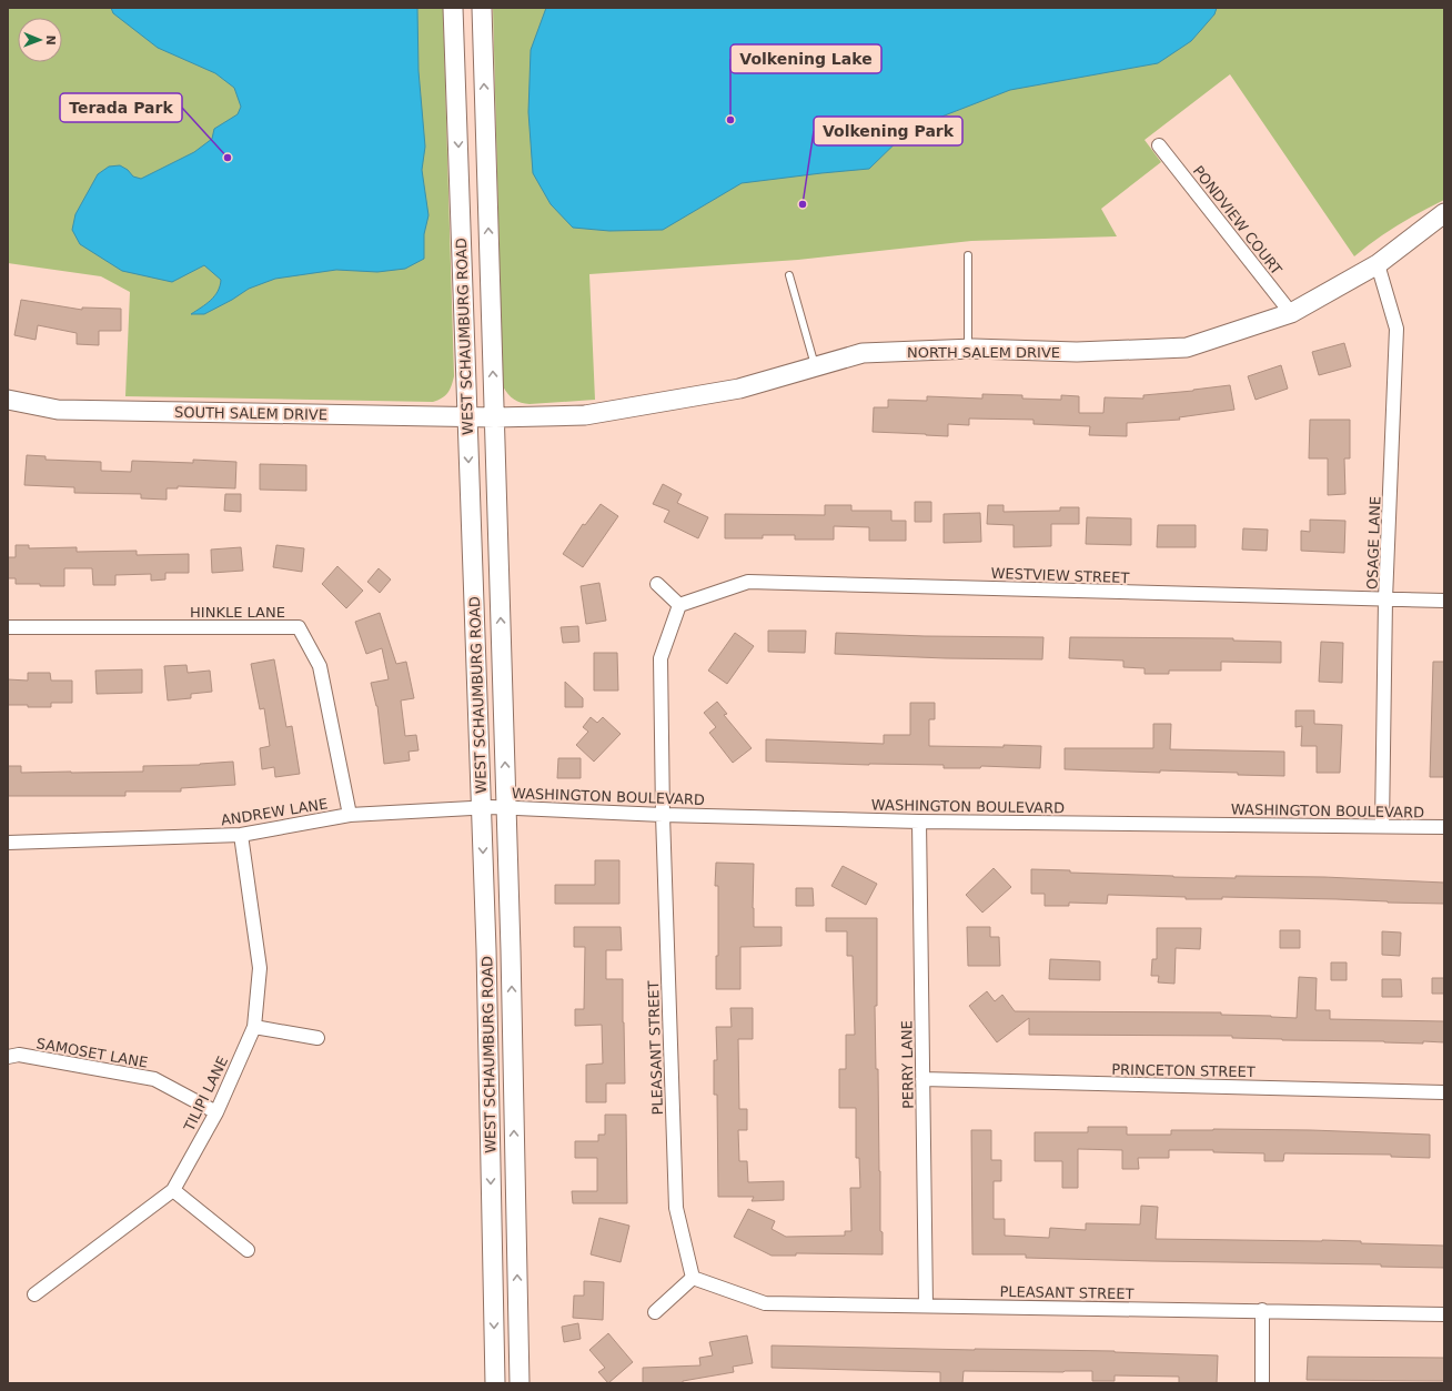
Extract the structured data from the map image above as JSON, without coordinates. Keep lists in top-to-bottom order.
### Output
{
  "streets": {
    "main road": ["WEST SCHAUMBURG ROAD", "NORTH SALEM DRIVE", "SOUTH SALEM DRIVE"],
    "street": [
      "PONDVIEW COURT",
      "OSAGE LANE",
      "WESTVIEW STREET",
      "HINKLE LANE",
      "WASHINGTON BOULEVARD",
      "ANDREW LANE",
      "PLEASANT STREET",
      "SAMOSET LANE",
      "PERRY LANE",
      "PRINCETON STREET",
      "TILIPI LANE"
    ]
  },
  "crossings": [
    ["PONDVIEW COURT", "NORTH SALEM DRIVE"],
    ["WEST SCHAUMBURG ROAD", "NORTH SALEM DRIVE"],
    ["WEST SCHAUMBURG ROAD", "SOUTH SALEM DRIVE"],
    ["WEST SCHAUMBURG ROAD", "WASHINGTON BOULEVARD"],
    ["WEST SCHAUMBURG ROAD", "ANDREW LANE"],
    ["NORTH SALEM DRIVE", "SOUTH SALEM DRIVE"],
    ["NORTH SALEM DRIVE", "OSAGE LANE"],
    ["OSAGE LANE", "WESTVIEW STREET"],
    ["OSAGE LANE", "WASHINGTON BOULEVARD"],
    ["HINKLE LANE", "ANDREW LANE"],
    ["WASHINGTON BOULEVARD", "ANDREW LANE"],
    ["WASHINGTON BOULEVARD", "PLEASANT STREET"],
    ["WASHINGTON BOULEVARD", "PERRY LANE"],
    ["ANDREW LANE", "TILIPI LANE"],
    ["PLEASANT STREET", "PERRY LANE"],
    ["SAMOSET LANE", "TILIPI LANE"],
    ["PERRY LANE", "PRINCETON STREET"]
  ],
  "places": ["Volkening Lake", "Terada Park", "Volkening Park"],
  "north": "right"
}
